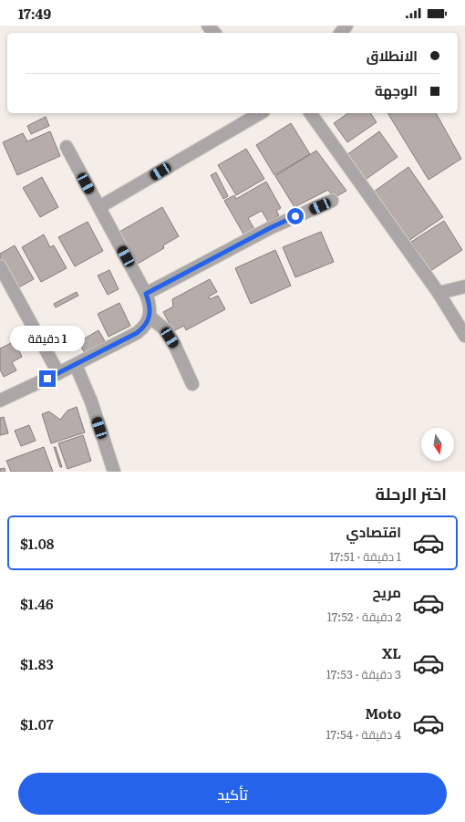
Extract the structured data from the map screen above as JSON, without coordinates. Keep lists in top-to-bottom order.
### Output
{
  "north": "bottom",
  "page": {
    "status": "17:49",
    "banner": ["الانطلاق", "الوجهة"],
    "bubble": "1 دقيقة",
    "heading": "اختر الرحلة",
    "list": [
      {
        "name": "اقتصادي",
        "note": "1 دقيقة · 17:51",
        "value": "$1.08"
      },
      {
        "name": "مريح",
        "note": "2 دقيقة · 17:52",
        "value": "$1.46"
      },
      {
        "name": "XL",
        "note": "3 دقيقة · 17:53",
        "value": "$1.83"
      },
      {
        "name": "Moto",
        "note": "4 دقيقة · 17:54",
        "value": "$1.07"
      }
    ],
    "buttons": "تأكيد"
  }
}
